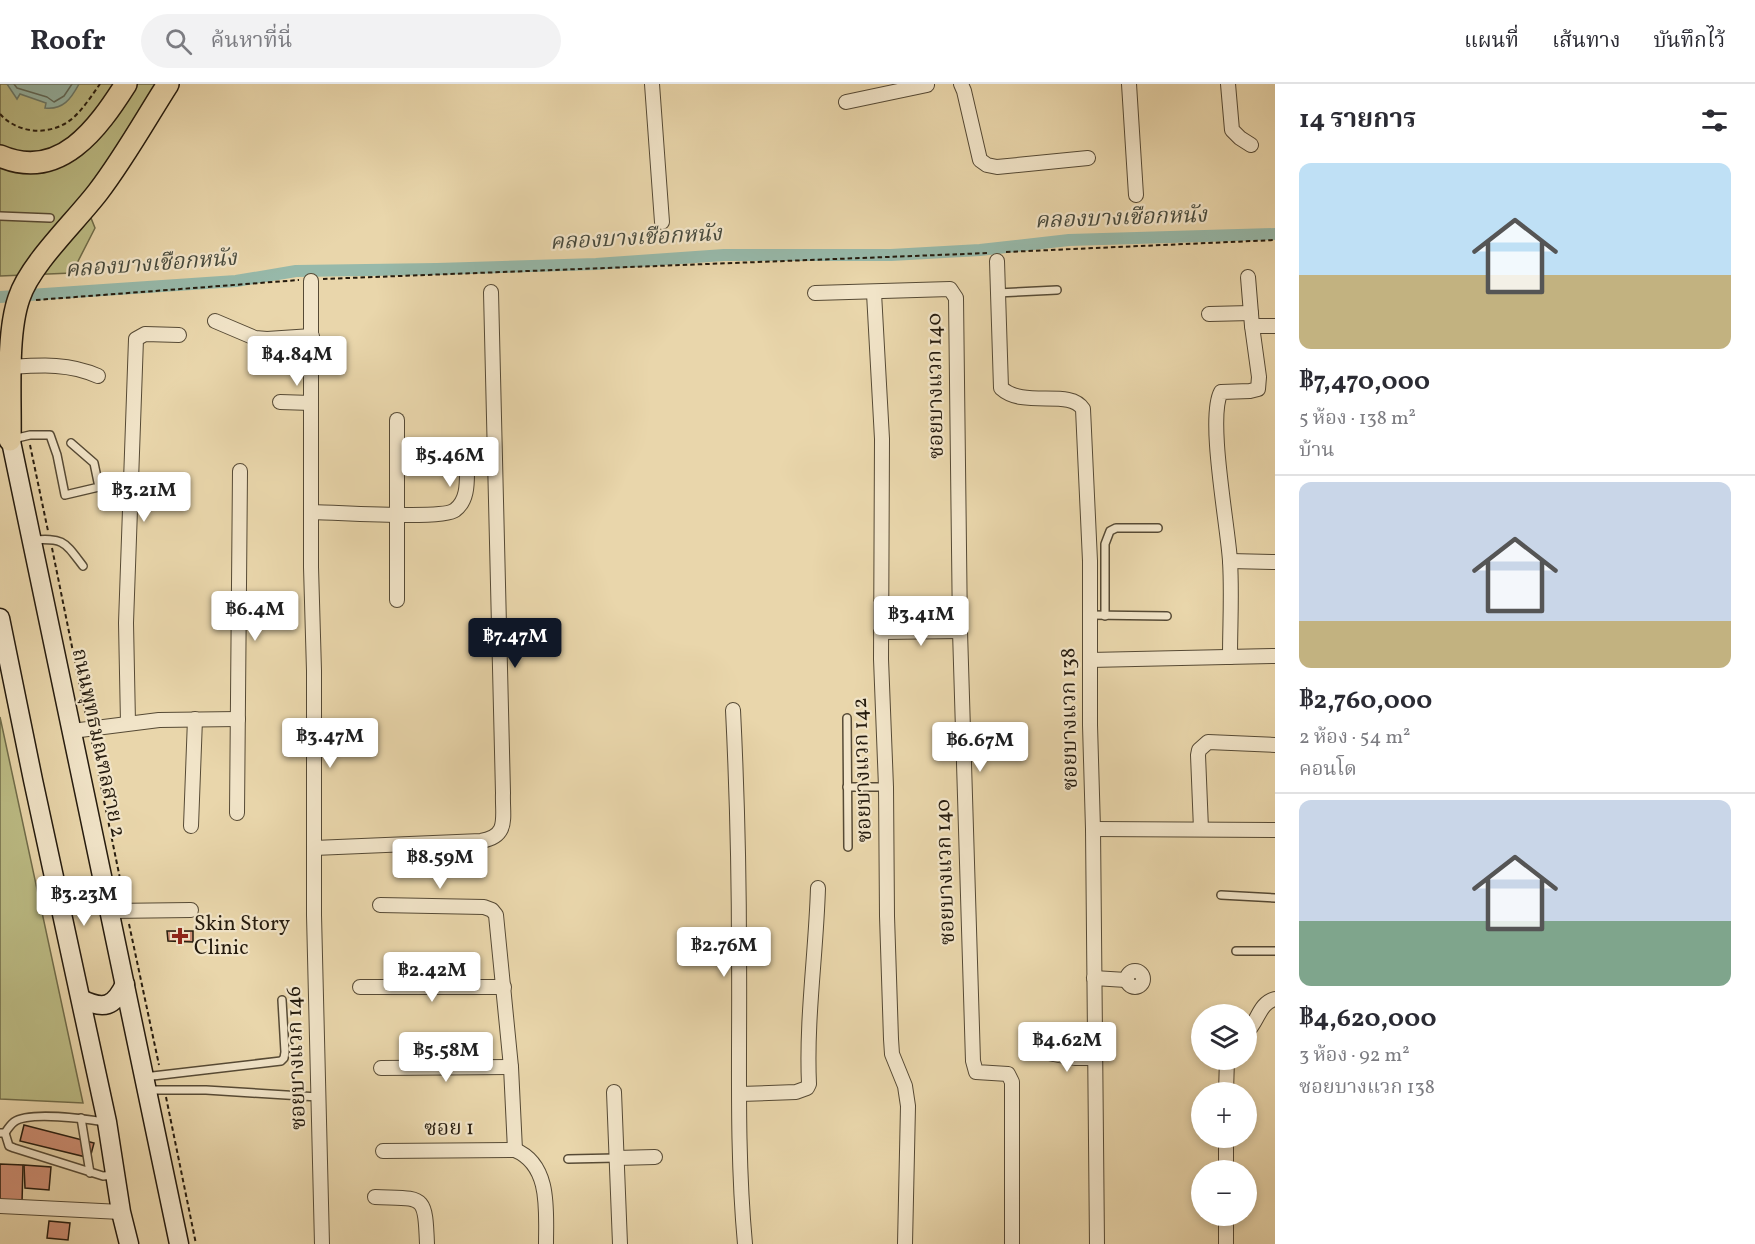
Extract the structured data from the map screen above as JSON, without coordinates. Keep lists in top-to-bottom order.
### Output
{
  "streets": {
    "main road": ["ถนนพุทธมณฑลสาย 2"],
    "street": [
      "ซอยบางแวก 140",
      "ซอยบางแวก 138",
      "ซอยบางแวก 142",
      "ซอยบางแวก 146",
      "ซอย 1"
    ]
  },
  "crossings": [
    ["ซอยบางแวก 140", "ซอยบางแวก 142"]
  ],
  "water": ["คลองบางเชือกหนัง"],
  "places": {
    "health": ["Skin Story Clinic"]
  },
  "page": {
    "header": "Roofr",
    "search": "ค้นหาที่นี่",
    "nav": ["แผนที่", "เส้นทาง", "บันทึกไว้"],
    "heading": "14 รายการ",
    "list": [
      {
        "name": "฿7,470,000",
        "note": "5 ห้อง · 138 m² · บ้าน"
      },
      {
        "name": "฿2,760,000",
        "note": "2 ห้อง · 54 m² · คอนโด"
      },
      {
        "name": "฿4,620,000",
        "note": "3 ห้อง · 92 m² · ซอยบางแวก 138"
      }
    ],
    "price": [
      "฿4.84M",
      "฿5.46M",
      "฿3.21M",
      "฿6.4M",
      "฿3.41M",
      "฿7.47M",
      "฿3.47M",
      "฿6.67M",
      "฿8.59M",
      "฿3.23M",
      "฿2.76M",
      "฿2.42M",
      "฿4.62M",
      "฿5.58M"
    ],
    "map_buttons": ["+", "−"]
  }
}
